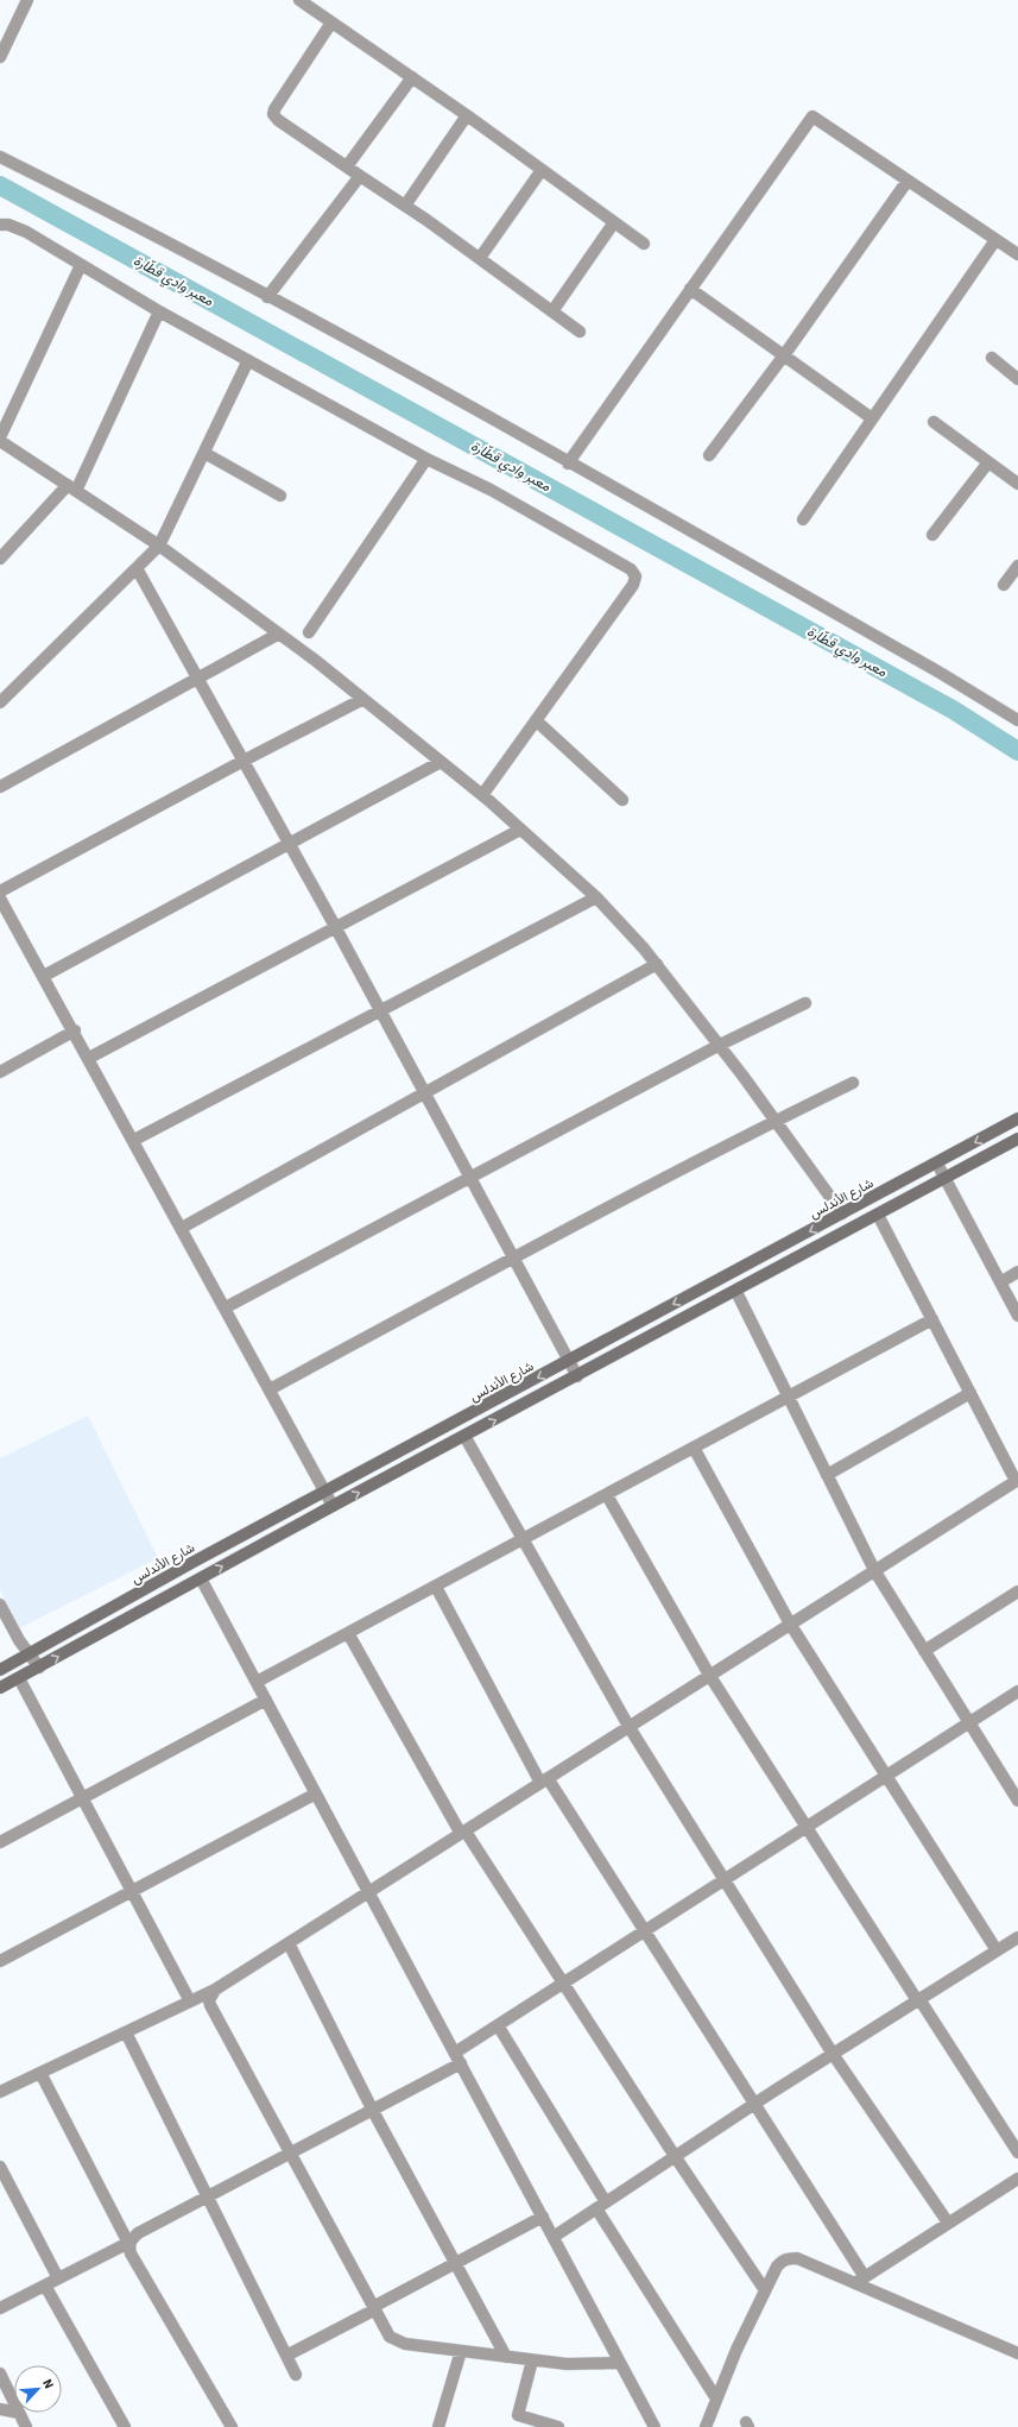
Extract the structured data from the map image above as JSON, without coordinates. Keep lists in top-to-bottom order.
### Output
{
  "streets": {
    "main road": ["شارع الأندلس"]
  },
  "water": ["معبر وادي قطّارة"],
  "north": "top right"
}
